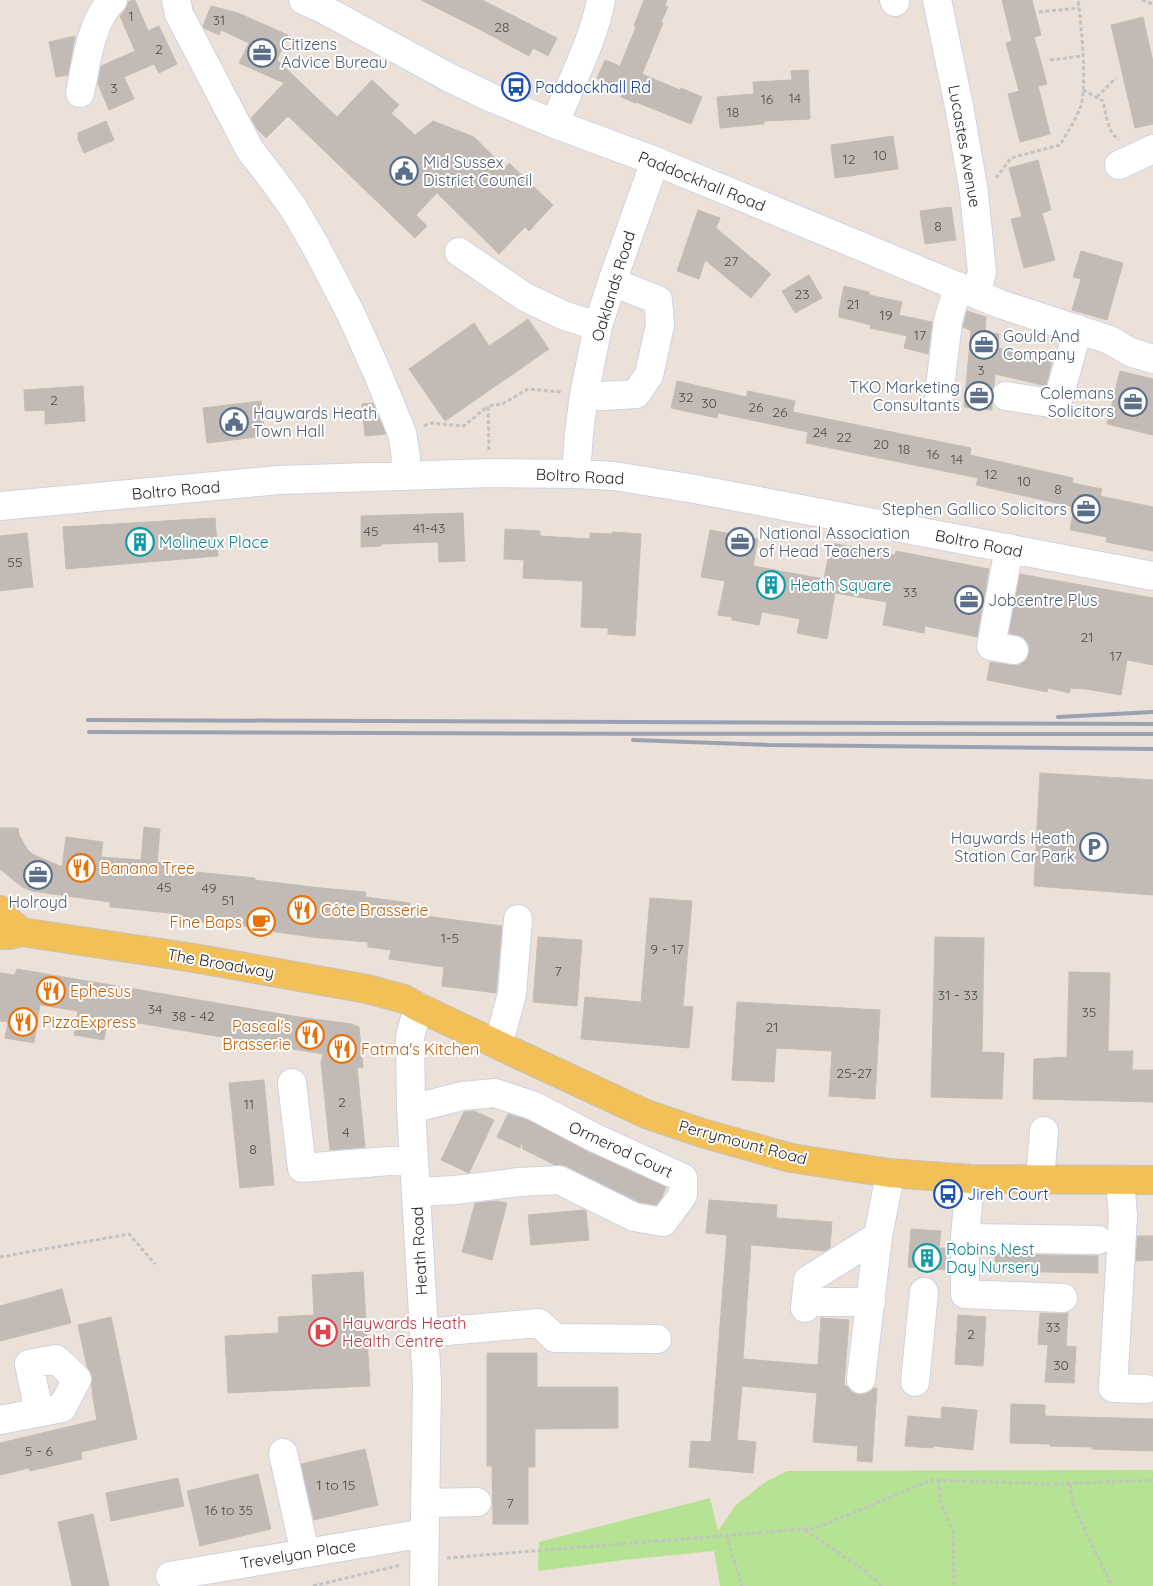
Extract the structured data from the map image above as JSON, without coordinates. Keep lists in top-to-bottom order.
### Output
{
  "streets": {
    "main road": ["The Broadway", "Perrymount Road"],
    "street": [
      "Lucastes Avenue",
      "Paddockhall Road",
      "Oaklands Road",
      "Boltro Road",
      "Ormerod Court",
      "Heath Road",
      "Trevelyan Place"
    ]
  },
  "crossings": [
    ["Lucastes Avenue", "Paddockhall Road"],
    ["Paddockhall Road", "Oaklands Road"],
    ["Oaklands Road", "Boltro Road"],
    ["The Broadway", "Perrymount Road"],
    ["The Broadway", "Heath Road"],
    ["Perrymount Road", "Heath Road"],
    ["Ormerod Court", "Heath Road"],
    ["Heath Road", "Trevelyan Place"]
  ],
  "places": {
    "office": [
      "Citizens Advice Bureau",
      "Gould And Company",
      "TKO Marketing Consultants",
      "Colemans Solicitors",
      "Stephen Gallico Solicitors",
      "National Association of Head Teachers",
      "Jobcentre Plus",
      "Holroyd"
    ],
    "bus stop": ["Paddockhall Rd", "Jireh Court"],
    "public building": ["Mid Sussex District Council", "Haywards Heath Town Hall"],
    "building": ["Molineux Place", "Heath Square", "Robins Nest Day Nursery"],
    "parking": ["Haywards Heath Station Car Park"],
    "restaurant": [
      "Banana Tree",
      "Côte Brasserie",
      "Ephesus",
      "PizzaExpress",
      "Pascal's Brasserie",
      "Fatma's Kitchen"
    ],
    "cafe": ["Fine Baps"],
    "hospital": ["Haywards Heath Health Centre"]
  },
  "house_numbers": [
    "1",
    "31",
    "28",
    "2",
    "3",
    "14",
    "16",
    "18",
    "10",
    "12",
    "8",
    "27",
    "23",
    "21",
    "19",
    "17",
    "3",
    "32",
    "2",
    "30",
    "26",
    "26",
    "24",
    "22",
    "20",
    "18",
    "16",
    "14",
    "12",
    "10",
    "8",
    "41-43",
    "45",
    "55",
    "33",
    "21",
    "17",
    "45",
    "49",
    "51",
    "1-5",
    "9 - 17",
    "7",
    "31 - 33",
    "34",
    "35",
    "38 - 42",
    "21",
    "25-27",
    "2",
    "11",
    "4",
    "8",
    "33",
    "2",
    "30",
    "5 - 6",
    "1 to 15",
    "7",
    "16 to 35"
  ]
}
